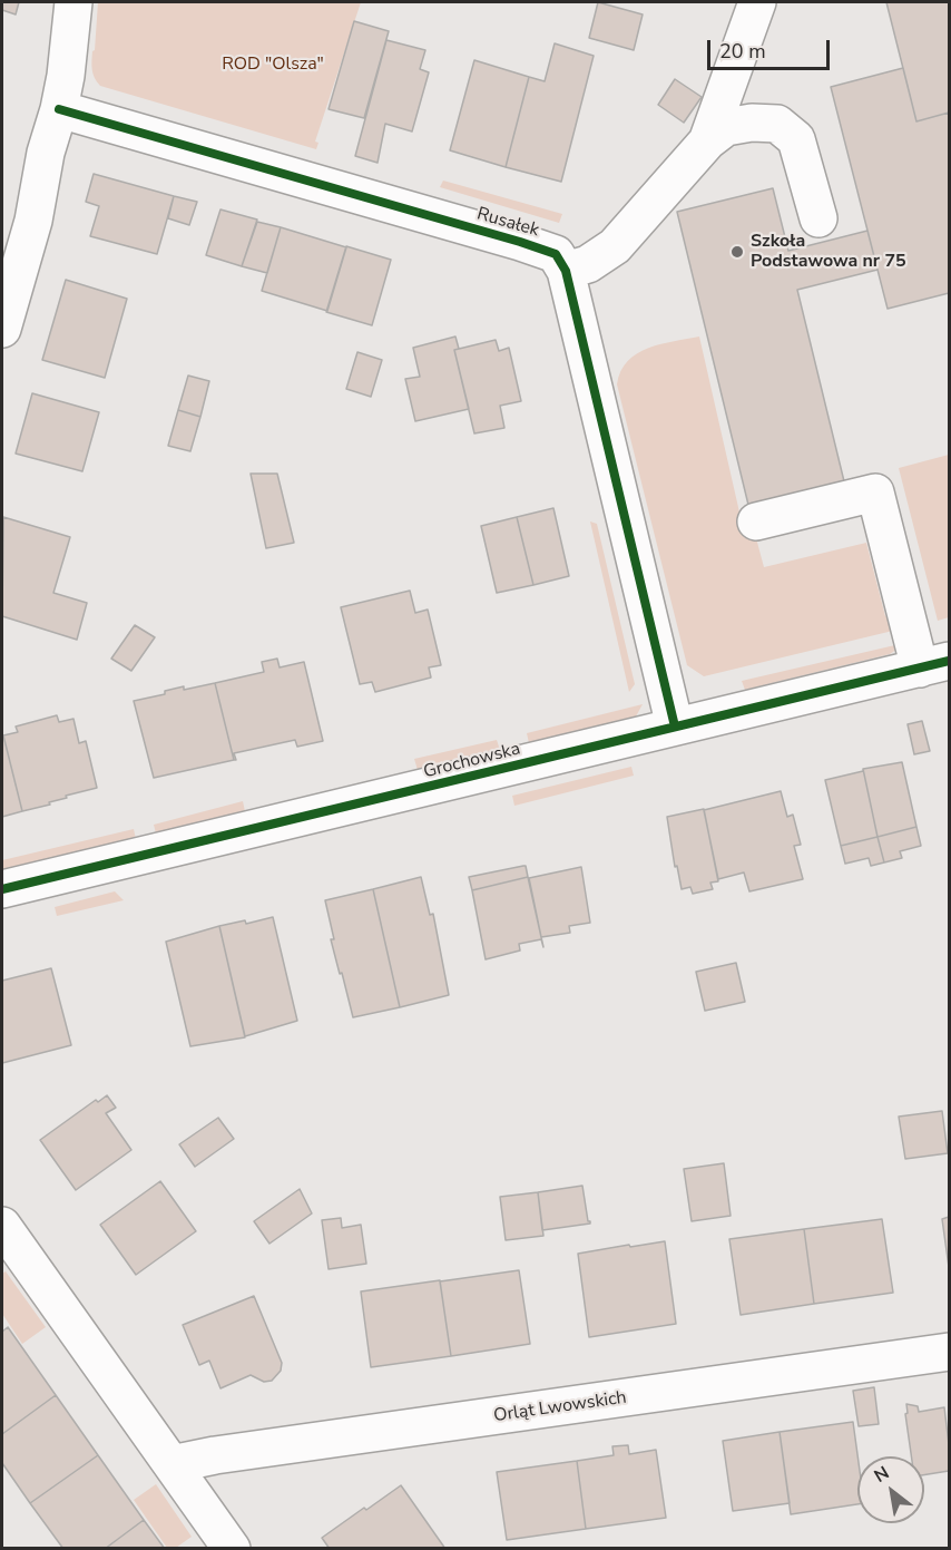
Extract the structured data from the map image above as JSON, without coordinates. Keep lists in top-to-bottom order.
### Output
{
  "streets": {
    "street": ["Rusałek", "Grochowska", "Orląt Lwowskich"]
  },
  "parks": ["ROD \"Olsza\""],
  "places": ["Szkoła Podstawowa nr 75"],
  "scale_bar": "20 m",
  "north": "top left"
}
